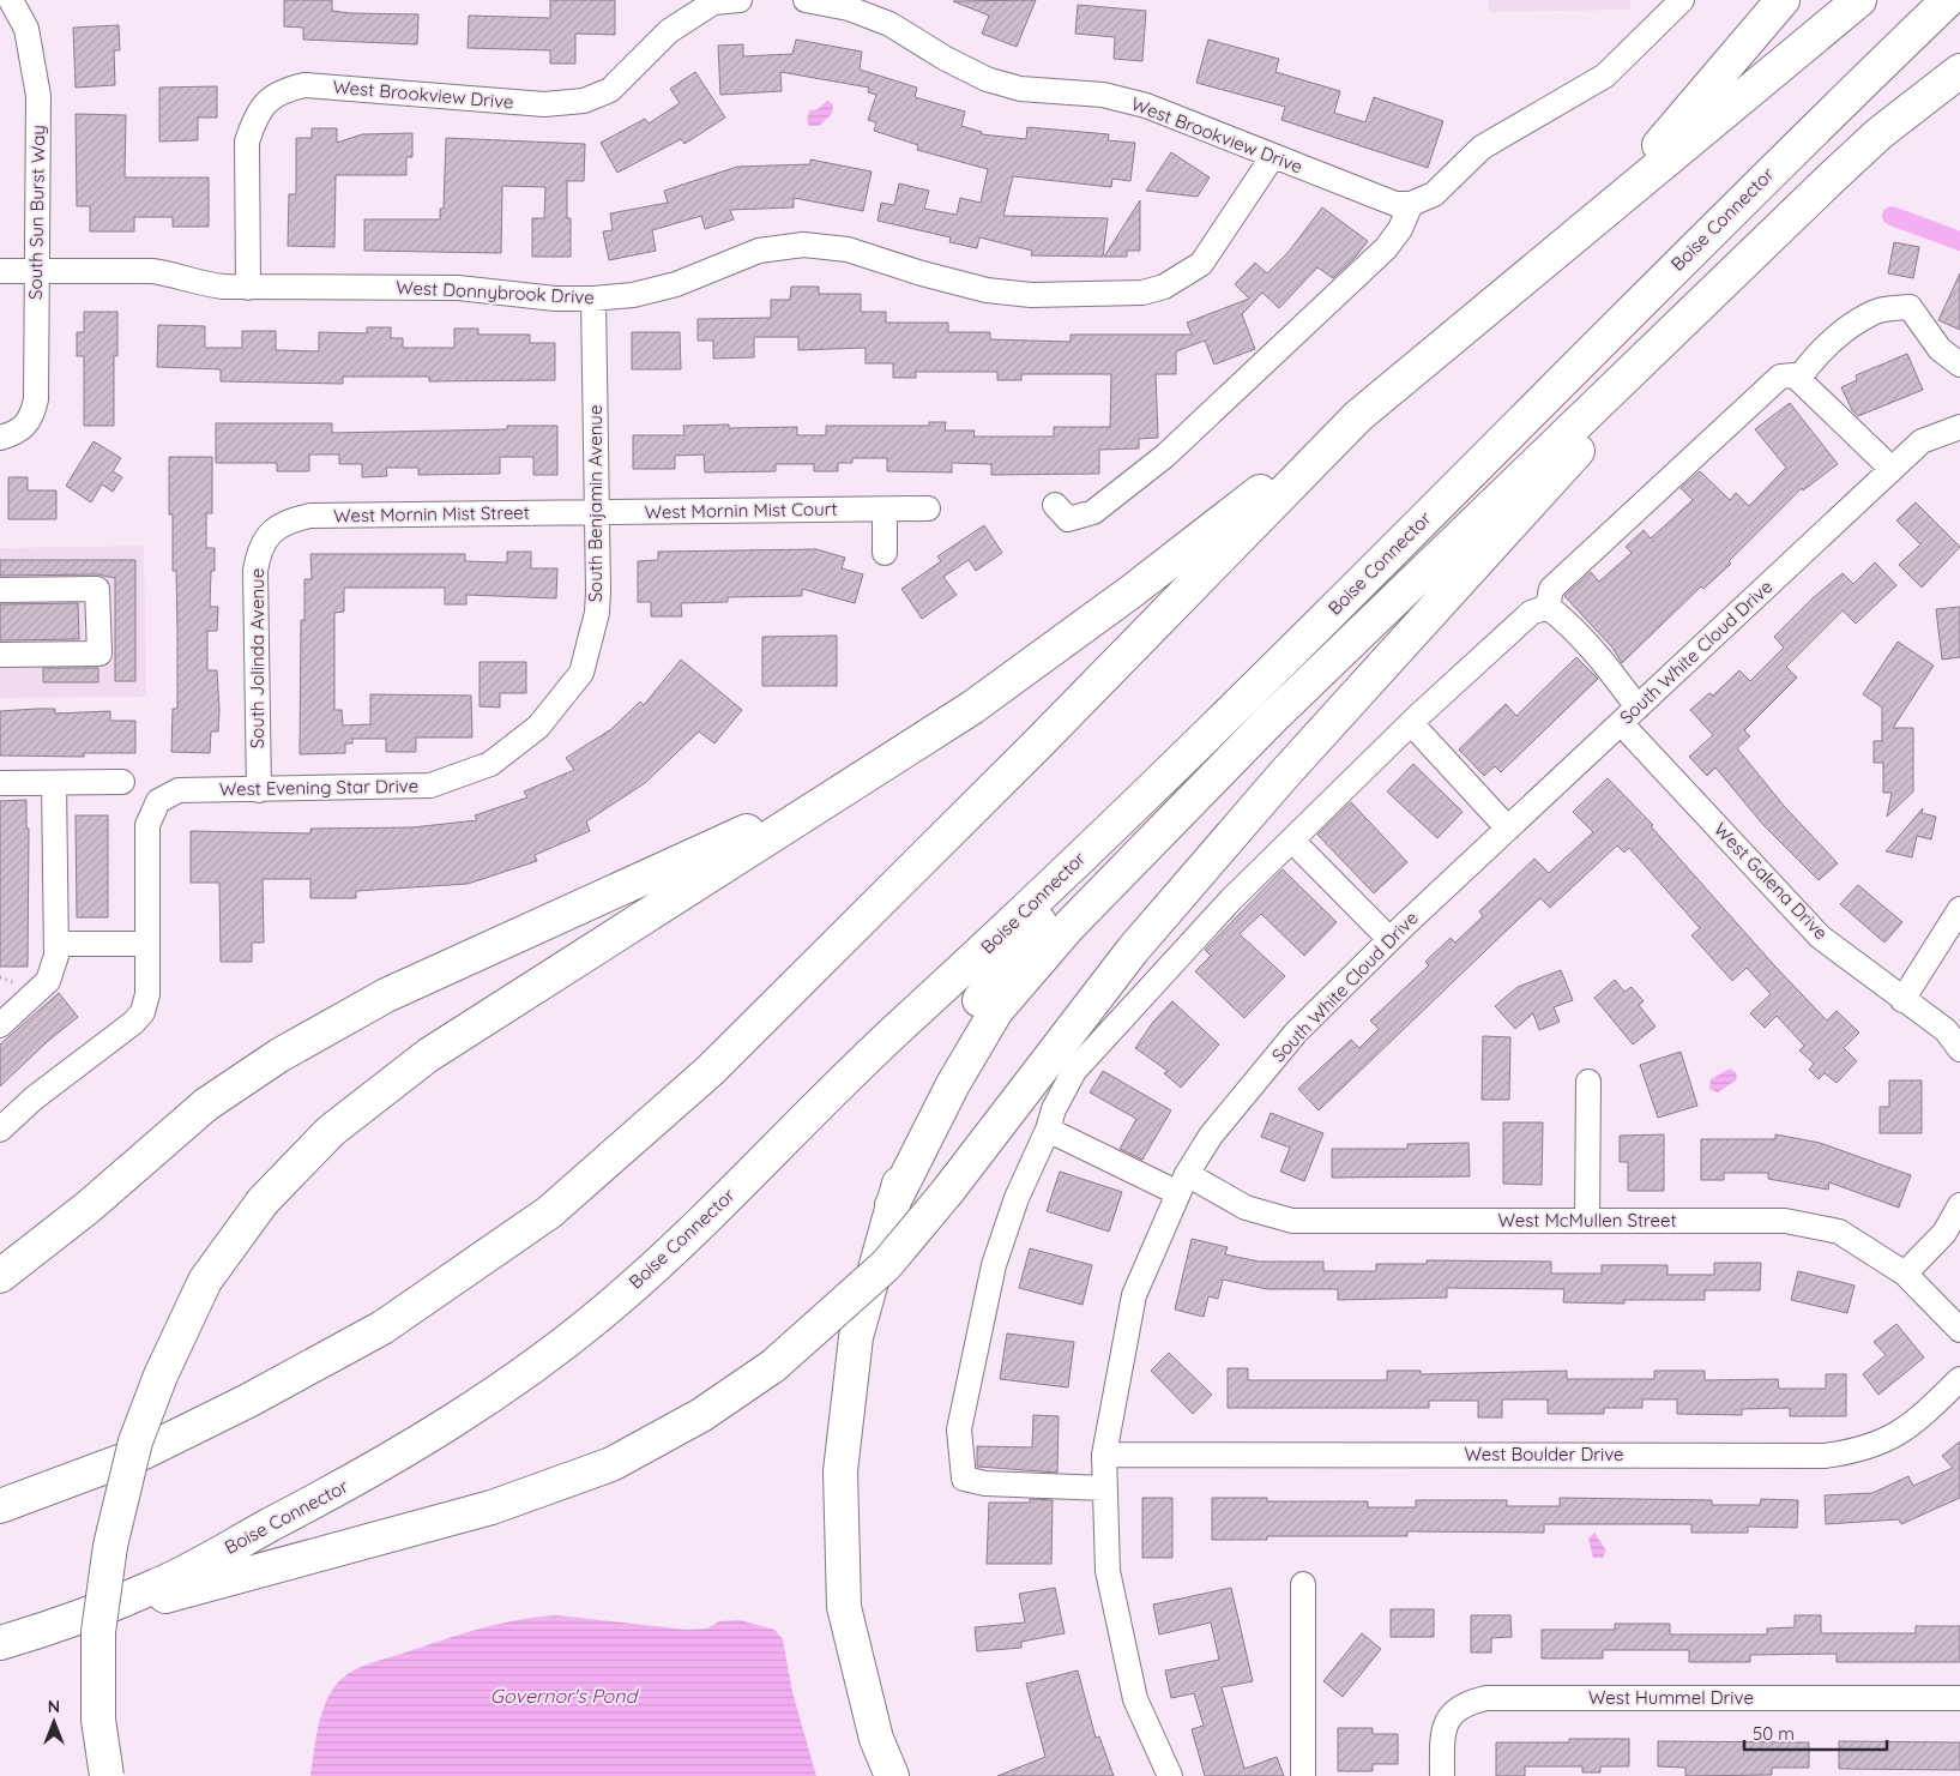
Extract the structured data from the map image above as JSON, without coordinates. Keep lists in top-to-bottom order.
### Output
{
  "streets": {
    "highway": ["Boise Connector"],
    "street": [
      "West Brookview Drive",
      "South Sun Burst Way",
      "West Donnybrook Drive",
      "South Benjamin Avenue",
      "West Mornin Mist Court",
      "West Mornin Mist Street",
      "South White Cloud Drive",
      "South Jolinda Avenue",
      "West Evening Star Drive",
      "West Galena Drive",
      "West McMullen Street",
      "West Boulder Drive",
      "West Hummel Drive"
    ]
  },
  "crossings": [
    ["West Brookview Drive", "West Donnybrook Drive"],
    ["South Sun Burst Way", "West Donnybrook Drive"],
    ["West Donnybrook Drive", "South Benjamin Avenue"],
    ["South Benjamin Avenue", "West Mornin Mist Court"],
    ["South Benjamin Avenue", "West Mornin Mist Street"],
    ["South Benjamin Avenue", "West Evening Star Drive"],
    ["West Mornin Mist Court", "West Mornin Mist Street"],
    ["West Mornin Mist Street", "South Jolinda Avenue"],
    ["South White Cloud Drive", "West Galena Drive"],
    ["South White Cloud Drive", "West McMullen Street"],
    ["South White Cloud Drive", "West Boulder Drive"],
    ["South Jolinda Avenue", "West Evening Star Drive"]
  ],
  "water": ["Governor's Pond"],
  "scale_bar": "50 m",
  "north": "top"
}
